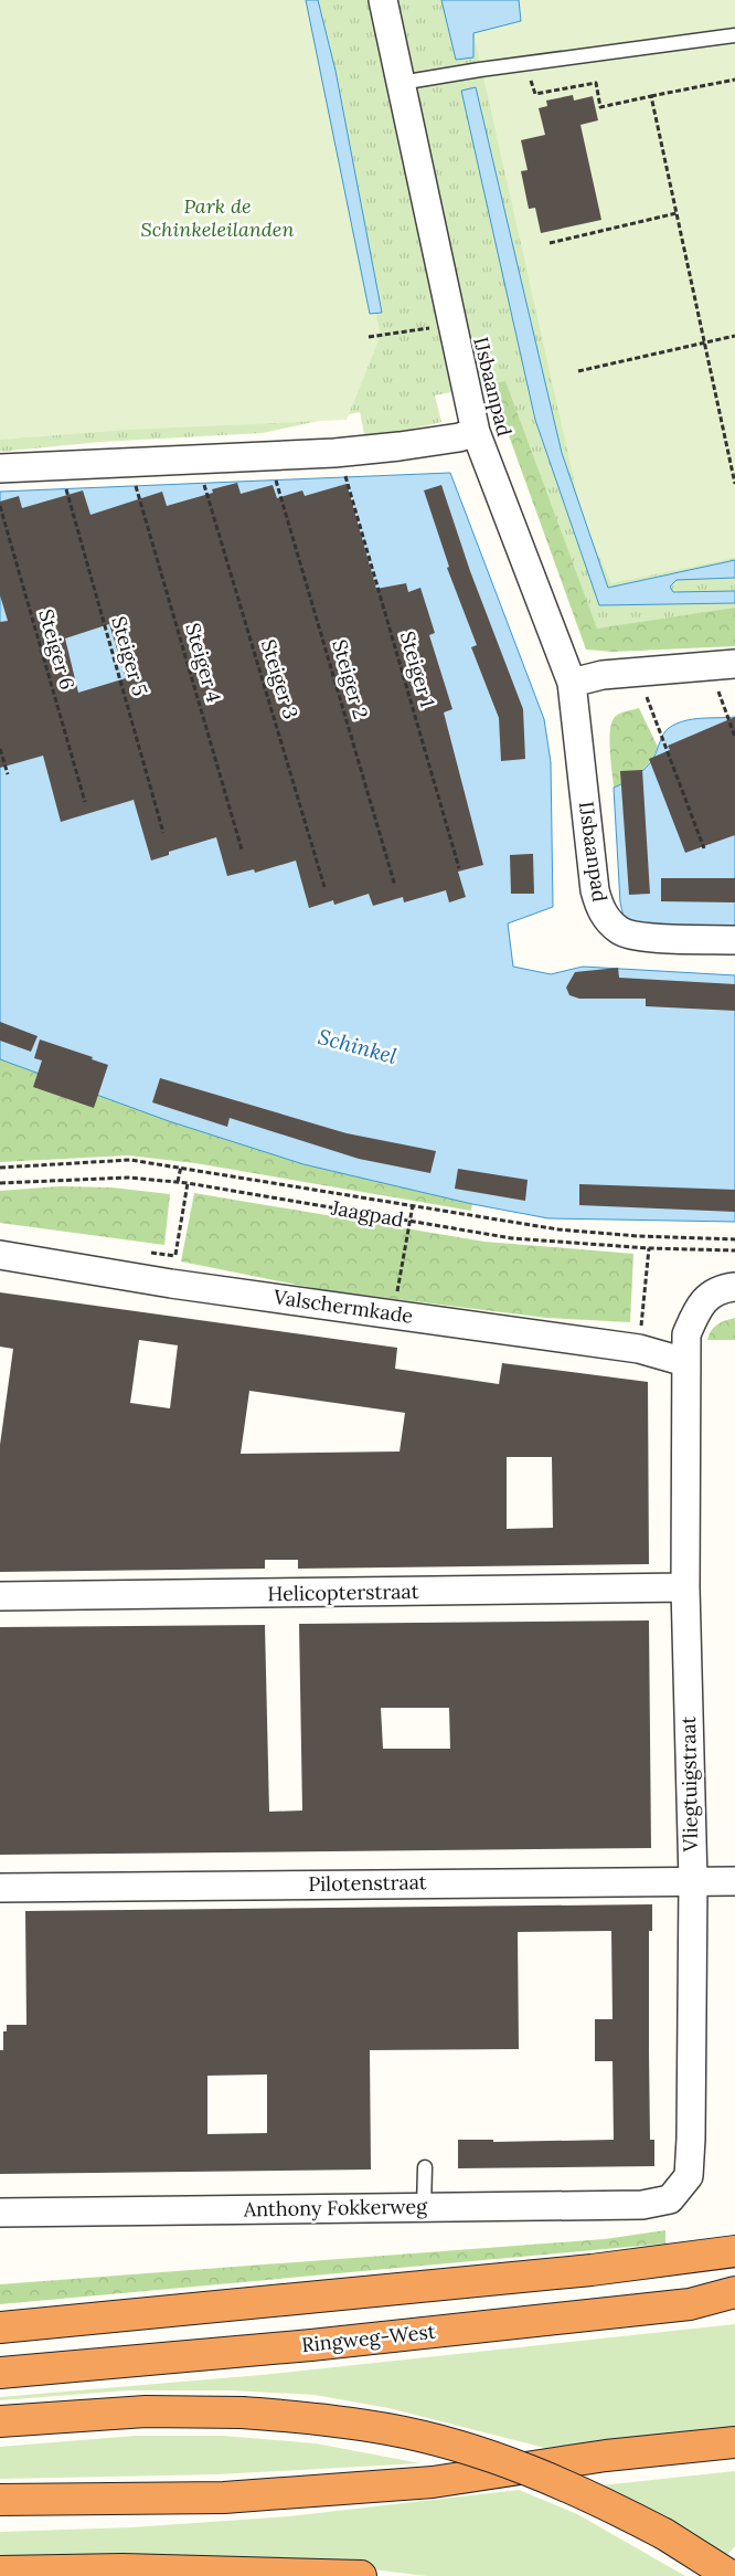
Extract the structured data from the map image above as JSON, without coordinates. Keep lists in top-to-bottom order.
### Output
{
  "streets": {
    "highway": ["Ringweg-West"],
    "street": [
      "IJsbaanpad",
      "Valschermkade",
      "Helicopterstraat",
      "Vliegtuigstraat",
      "Pilotenstraat",
      "Anthony Fokkerweg"
    ],
    "path": [
      "Steiger 6",
      "Steiger 5",
      "Steiger 4",
      "Steiger 1",
      "Steiger 3",
      "Steiger 2",
      "Jaagpad"
    ]
  },
  "crossings": [
    ["Valschermkade", "Vliegtuigstraat"],
    ["Helicopterstraat", "Vliegtuigstraat"],
    ["Vliegtuigstraat", "Pilotenstraat"],
    ["Vliegtuigstraat", "Anthony Fokkerweg"]
  ],
  "water": ["Schinkel"],
  "parks": ["Park de Schinkeleilanden"]
}
